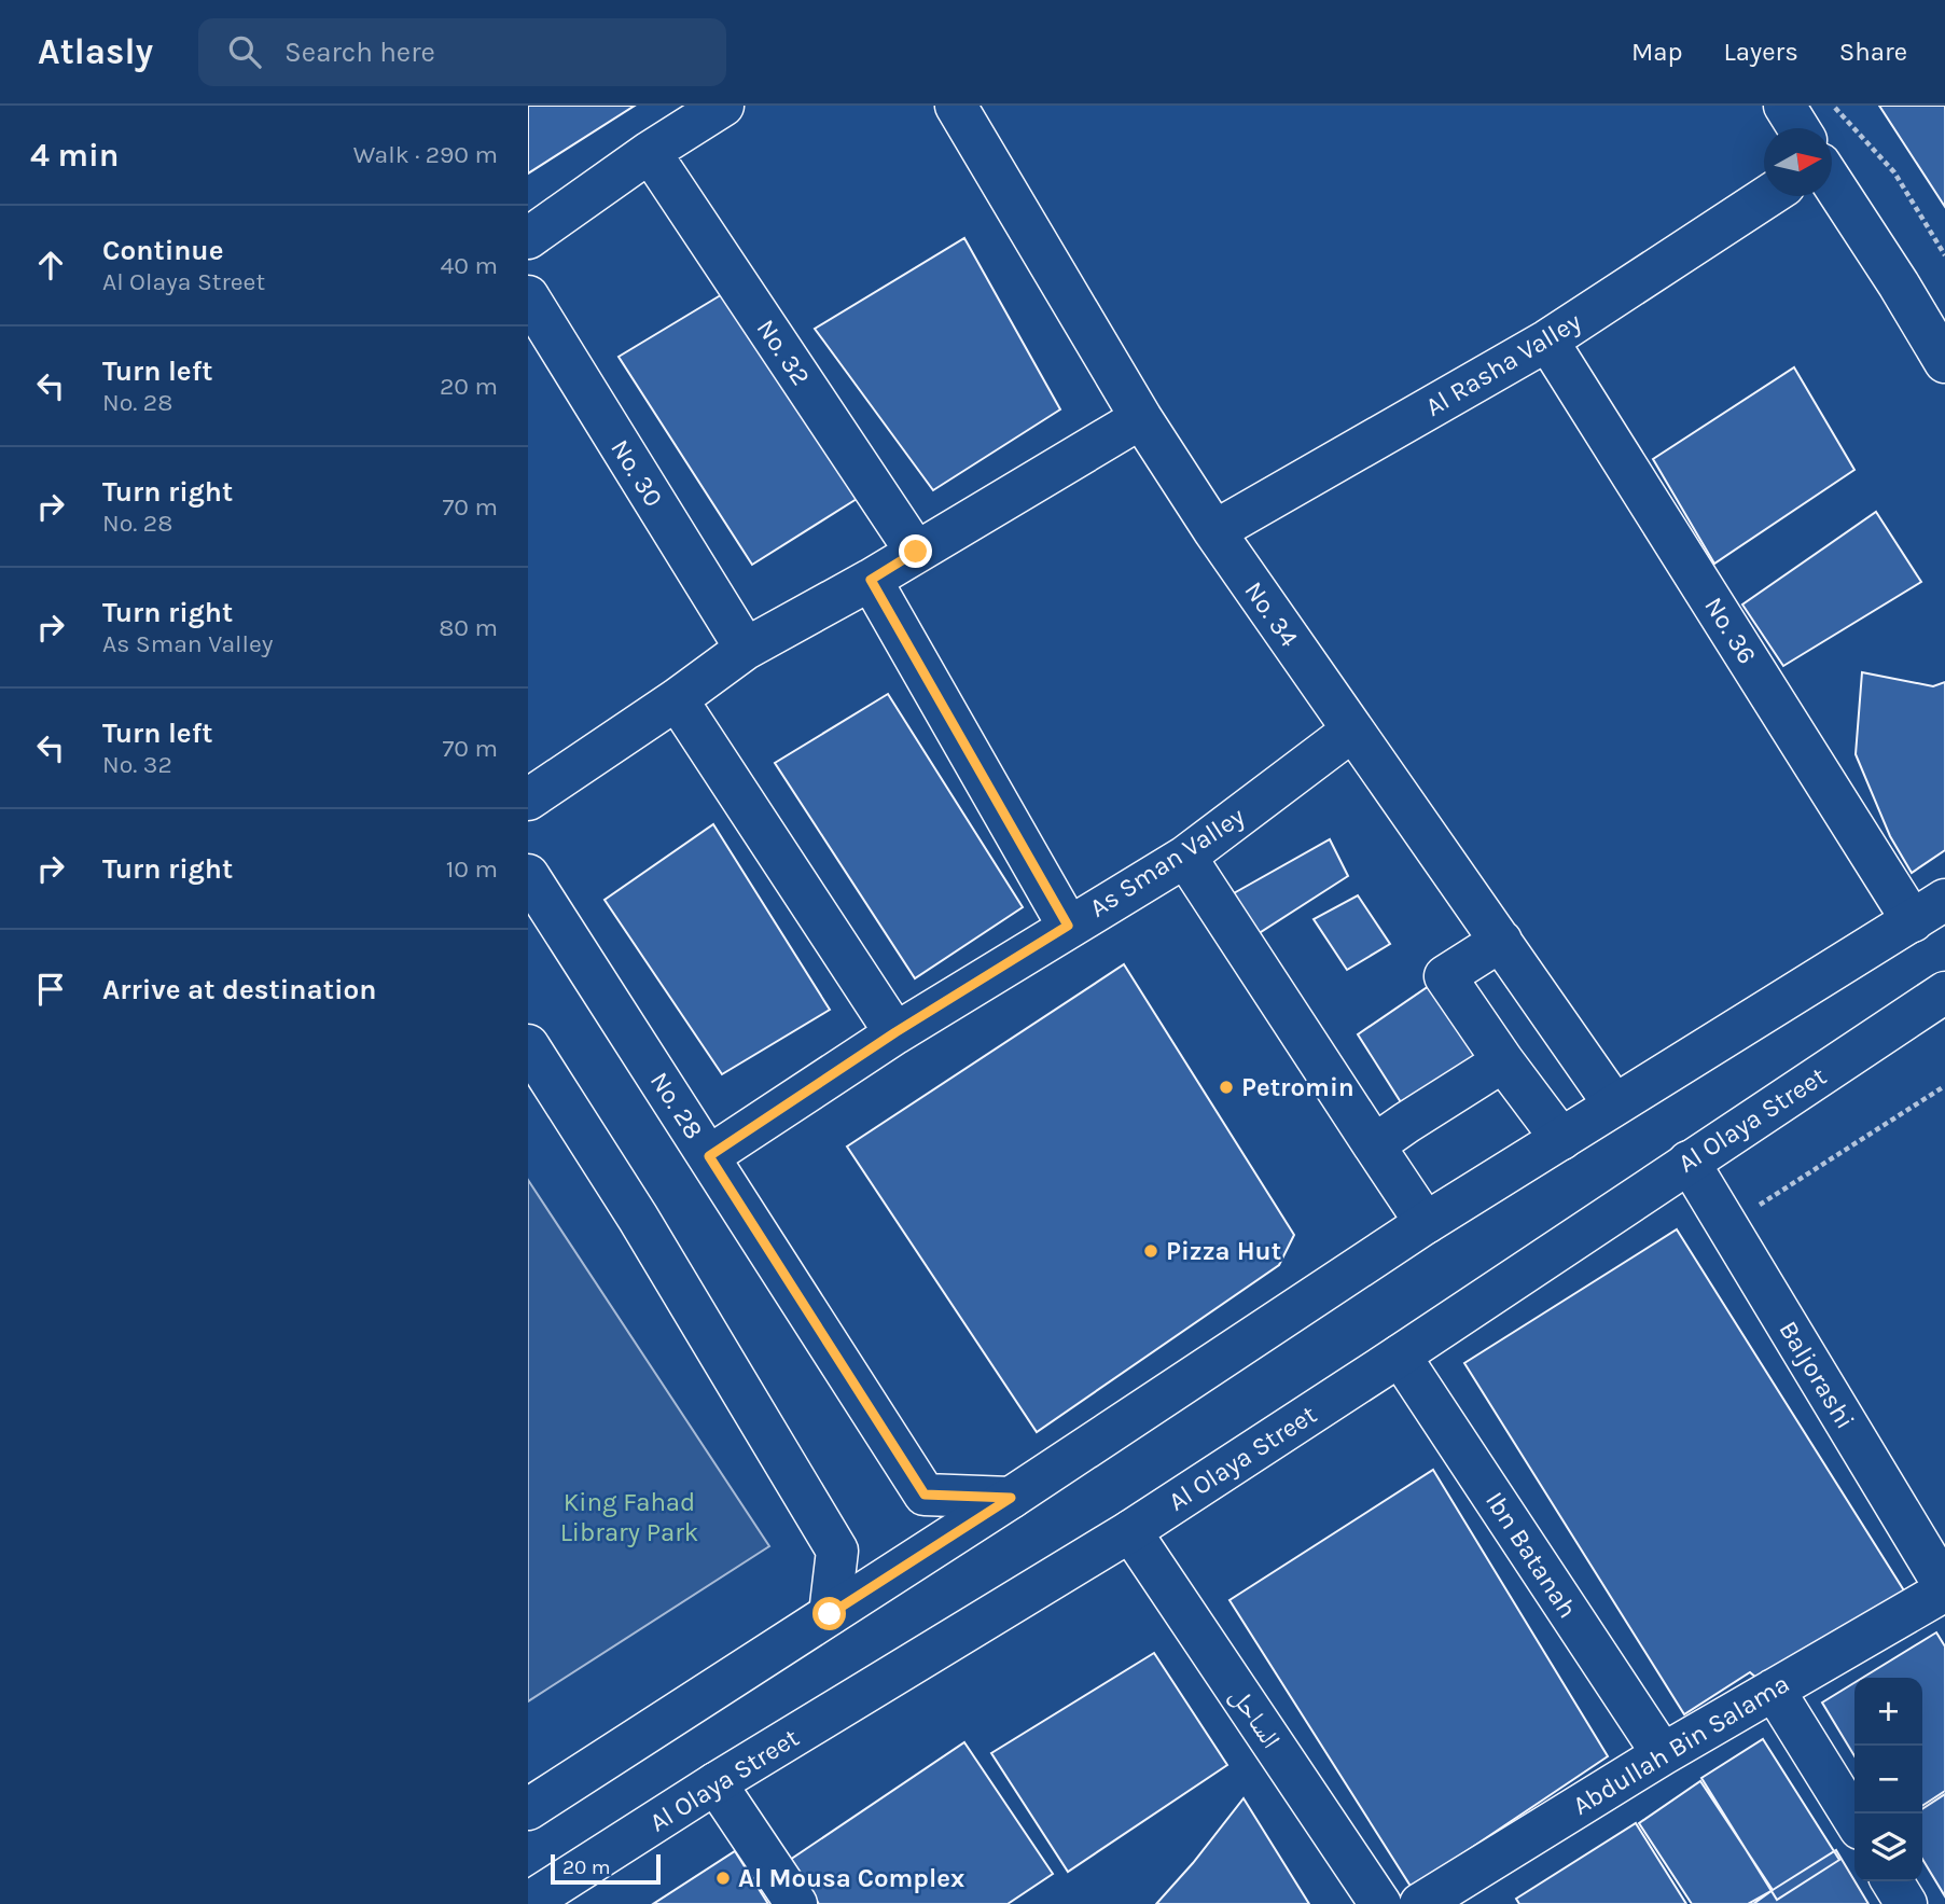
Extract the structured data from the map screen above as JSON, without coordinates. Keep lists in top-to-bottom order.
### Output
{
  "streets": {
    "street": [
      "No. 32",
      "Al Rasha Valley",
      "No. 30",
      "No. 34",
      "No. 36",
      "As Sman Valley",
      "No. 28",
      "Al Olaya Street",
      "Baljorashi",
      "Ibn Batanah",
      "الساحل",
      "Abdullah Bin Salama"
    ]
  },
  "crossings": [
    ["Al Rasha Valley", "No. 34"],
    ["Al Rasha Valley", "No. 36"],
    ["No. 34", "As Sman Valley"],
    ["As Sman Valley", "No. 28"],
    ["Al Olaya Street", "Baljorashi"],
    ["Al Olaya Street", "Ibn Batanah"],
    ["Al Olaya Street", "الساحل"],
    ["Baljorashi", "Abdullah Bin Salama"],
    ["Ibn Batanah", "Abdullah Bin Salama"]
  ],
  "parks": ["King Fahad Library Park"],
  "places": ["Petromin", "Pizza Hut", "Al Mousa Complex"],
  "scale_bar": "20 m",
  "north": "right",
  "page": {
    "header": "Atlasly",
    "search": "Search here",
    "nav": ["Map", "Layers", "Share"],
    "heading": ["4 min", "Walk · 290 m"],
    "list": [
      ["Continue", "Al Olaya Street", "40 m"],
      ["Turn left", "No. 28", "20 m"],
      ["Turn right", "No. 28", "70 m"],
      ["Turn right", "As Sman Valley", "80 m"],
      ["Turn left", "No. 32", "70 m"],
      ["Turn right", "10 m"],
      "Arrive at destination"
    ],
    "map_buttons": ["+", "−"],
    "scale": "20 m"
  }
}
